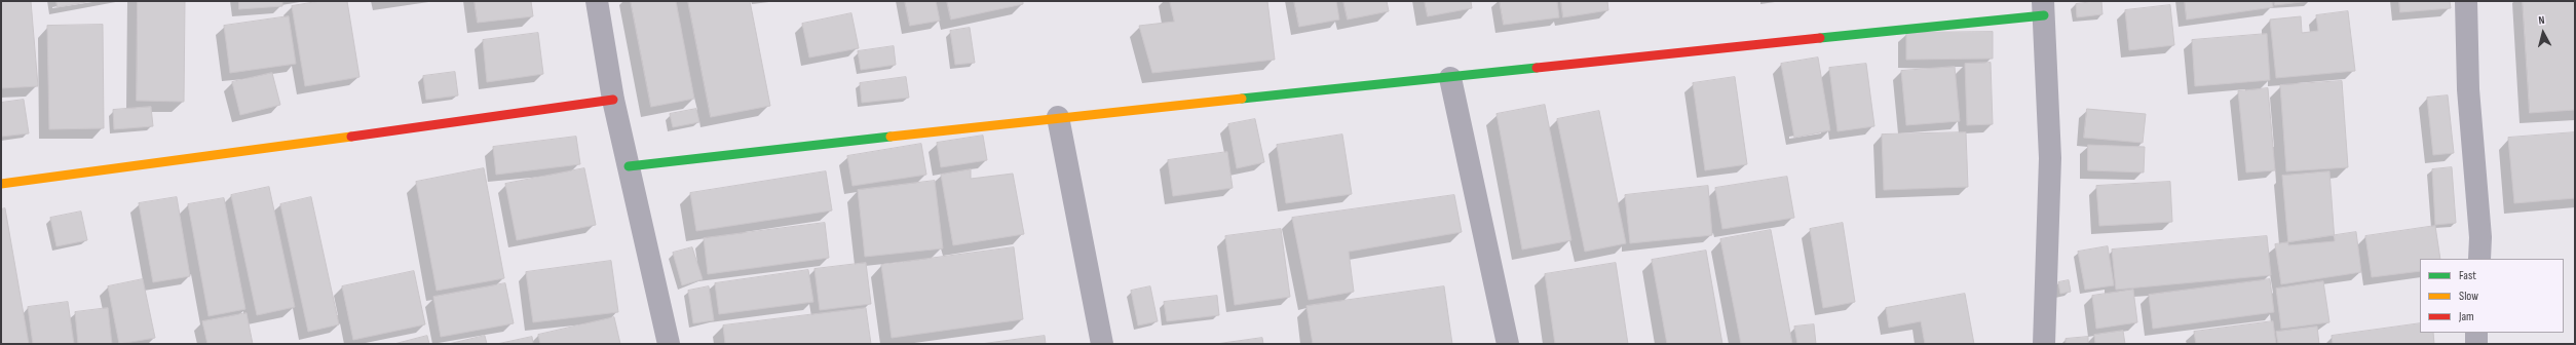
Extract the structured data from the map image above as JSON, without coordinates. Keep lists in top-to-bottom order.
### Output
{
  "legend": ["Fast", "Slow", "Jam"],
  "north": "top"
}
